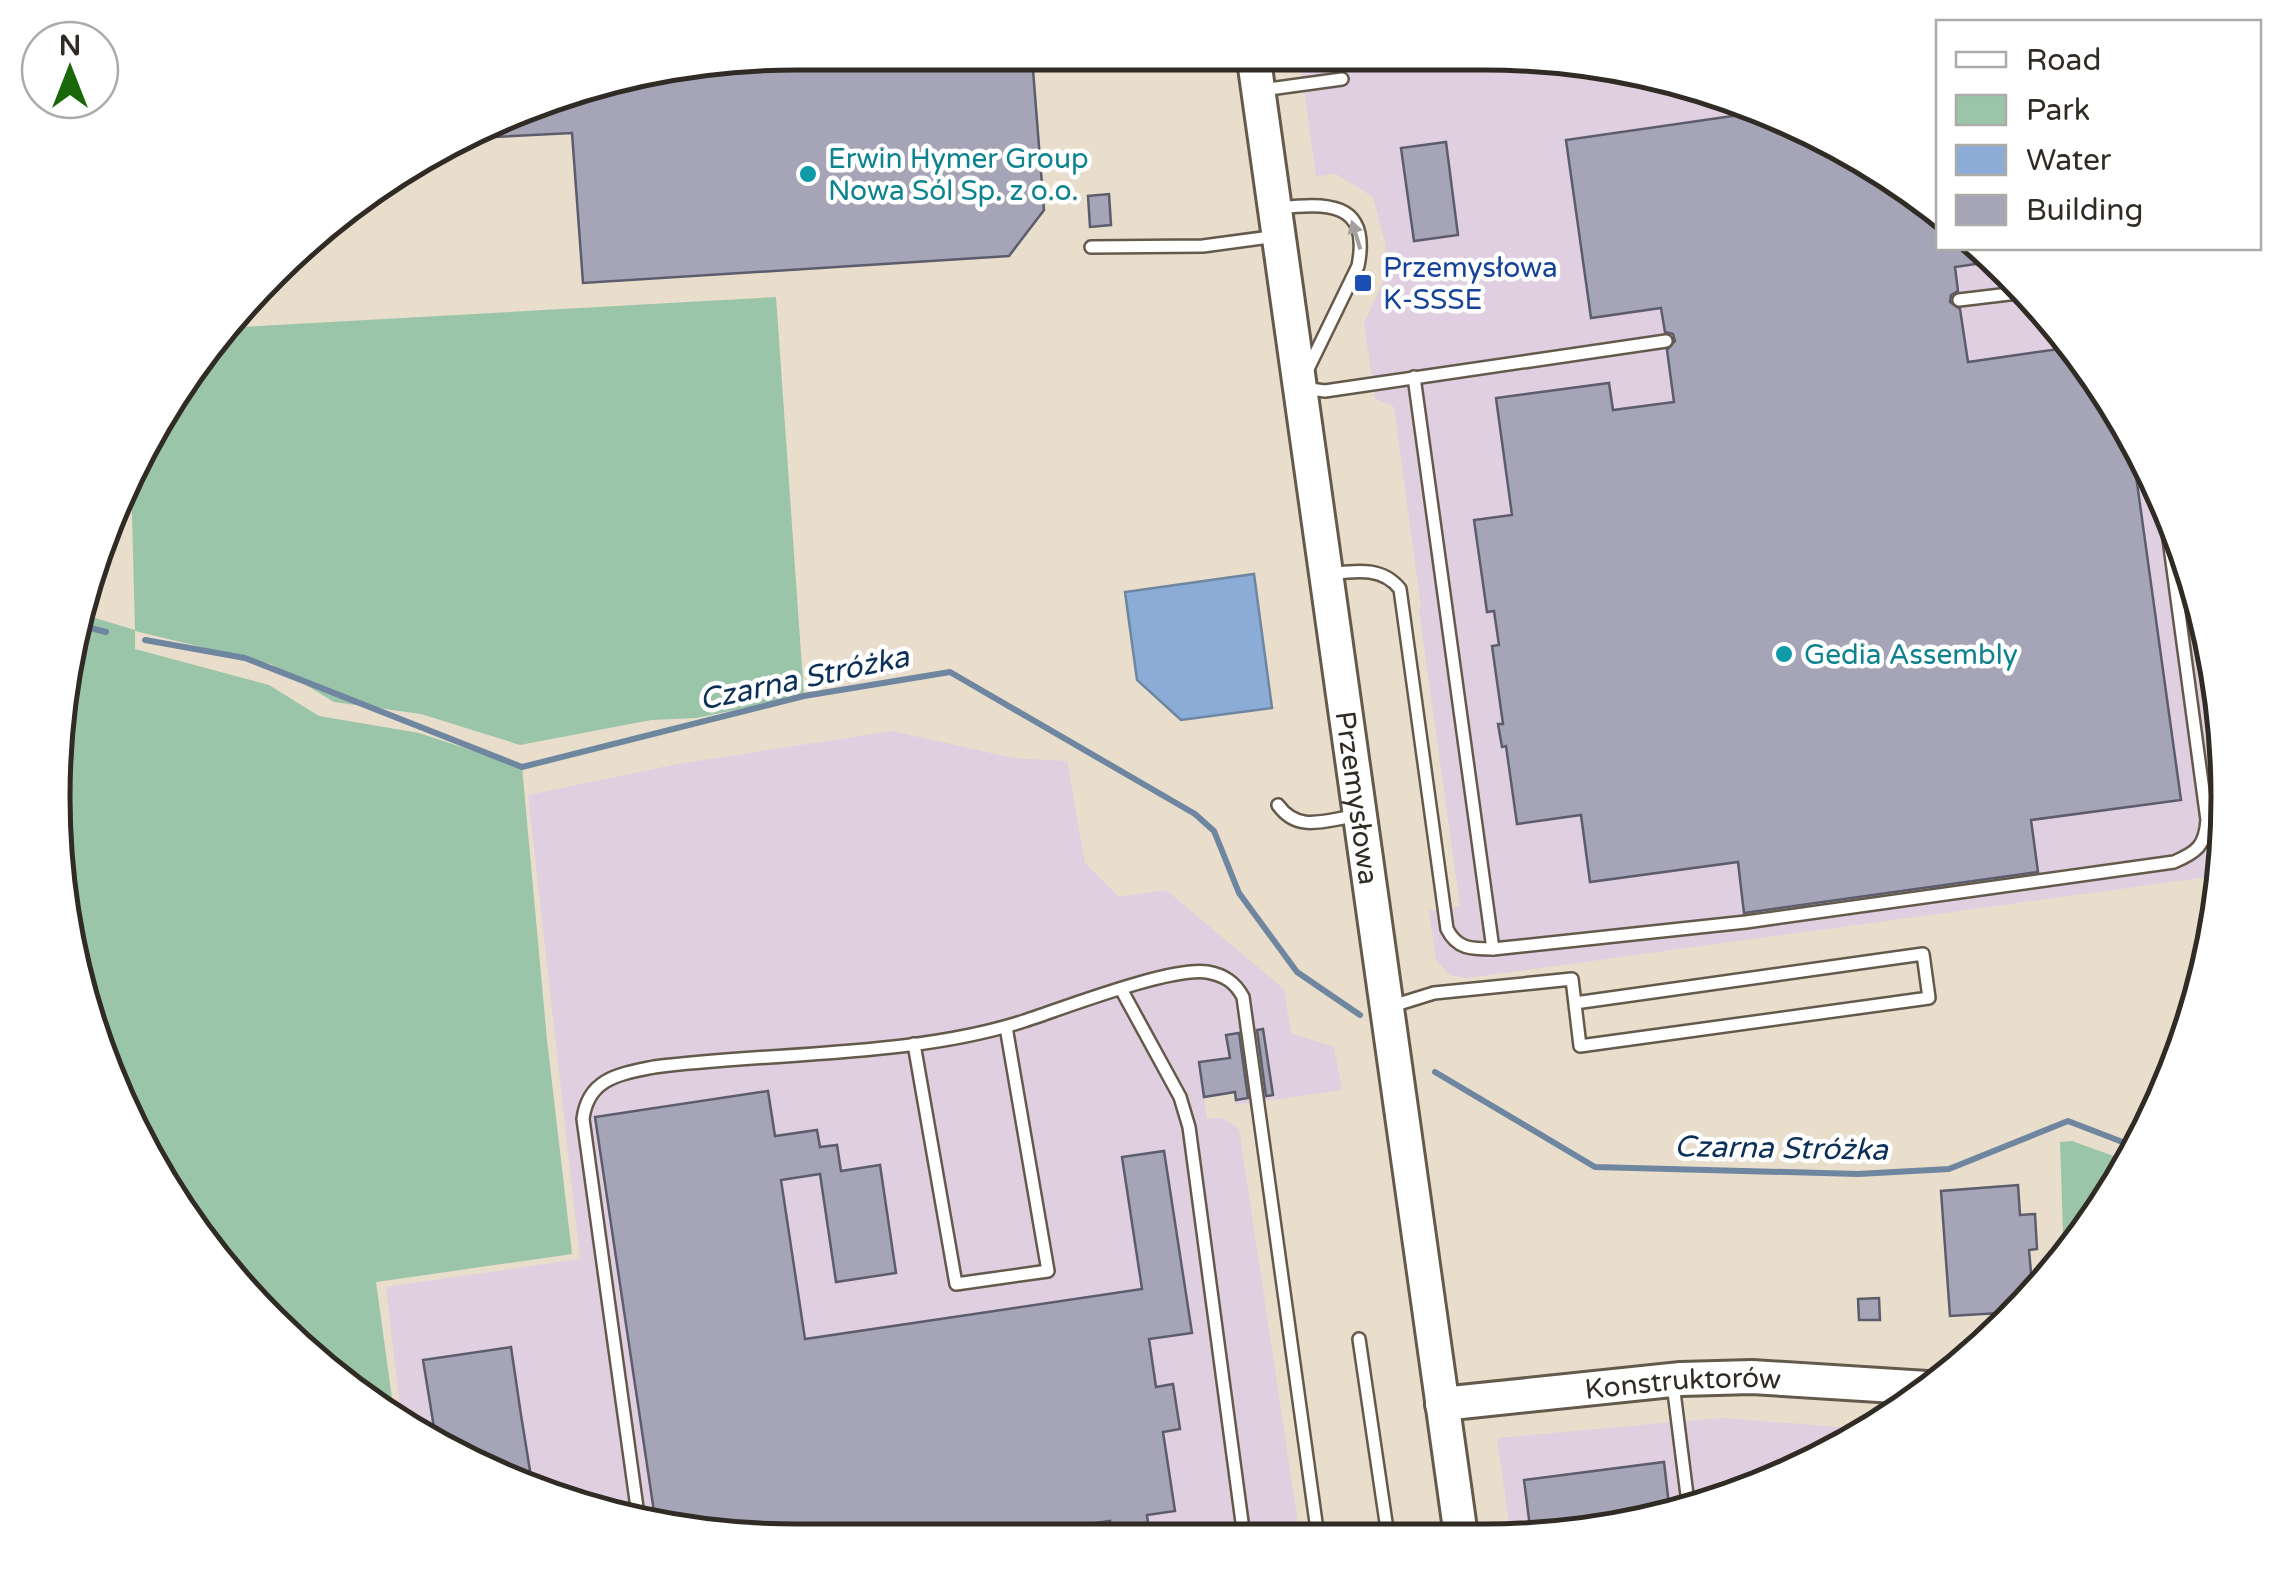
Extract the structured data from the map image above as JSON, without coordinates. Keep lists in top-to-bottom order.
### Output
{
  "streets": {
    "street": ["Przemysłowa", "Konstruktorów"]
  },
  "crossings": [
    ["Przemysłowa", "Konstruktorów"]
  ],
  "water": ["Czarna Stróżka"],
  "places": {
    "other": ["Erwin Hymer Group Nowa Sól Sp. z o.o.", "Gedia Assembly"],
    "transit": ["Przemysłowa K-SSSE"]
  },
  "legend": [
    "Road",
    "Park",
    "Water",
    "Building"
  ],
  "north": "top"
}
